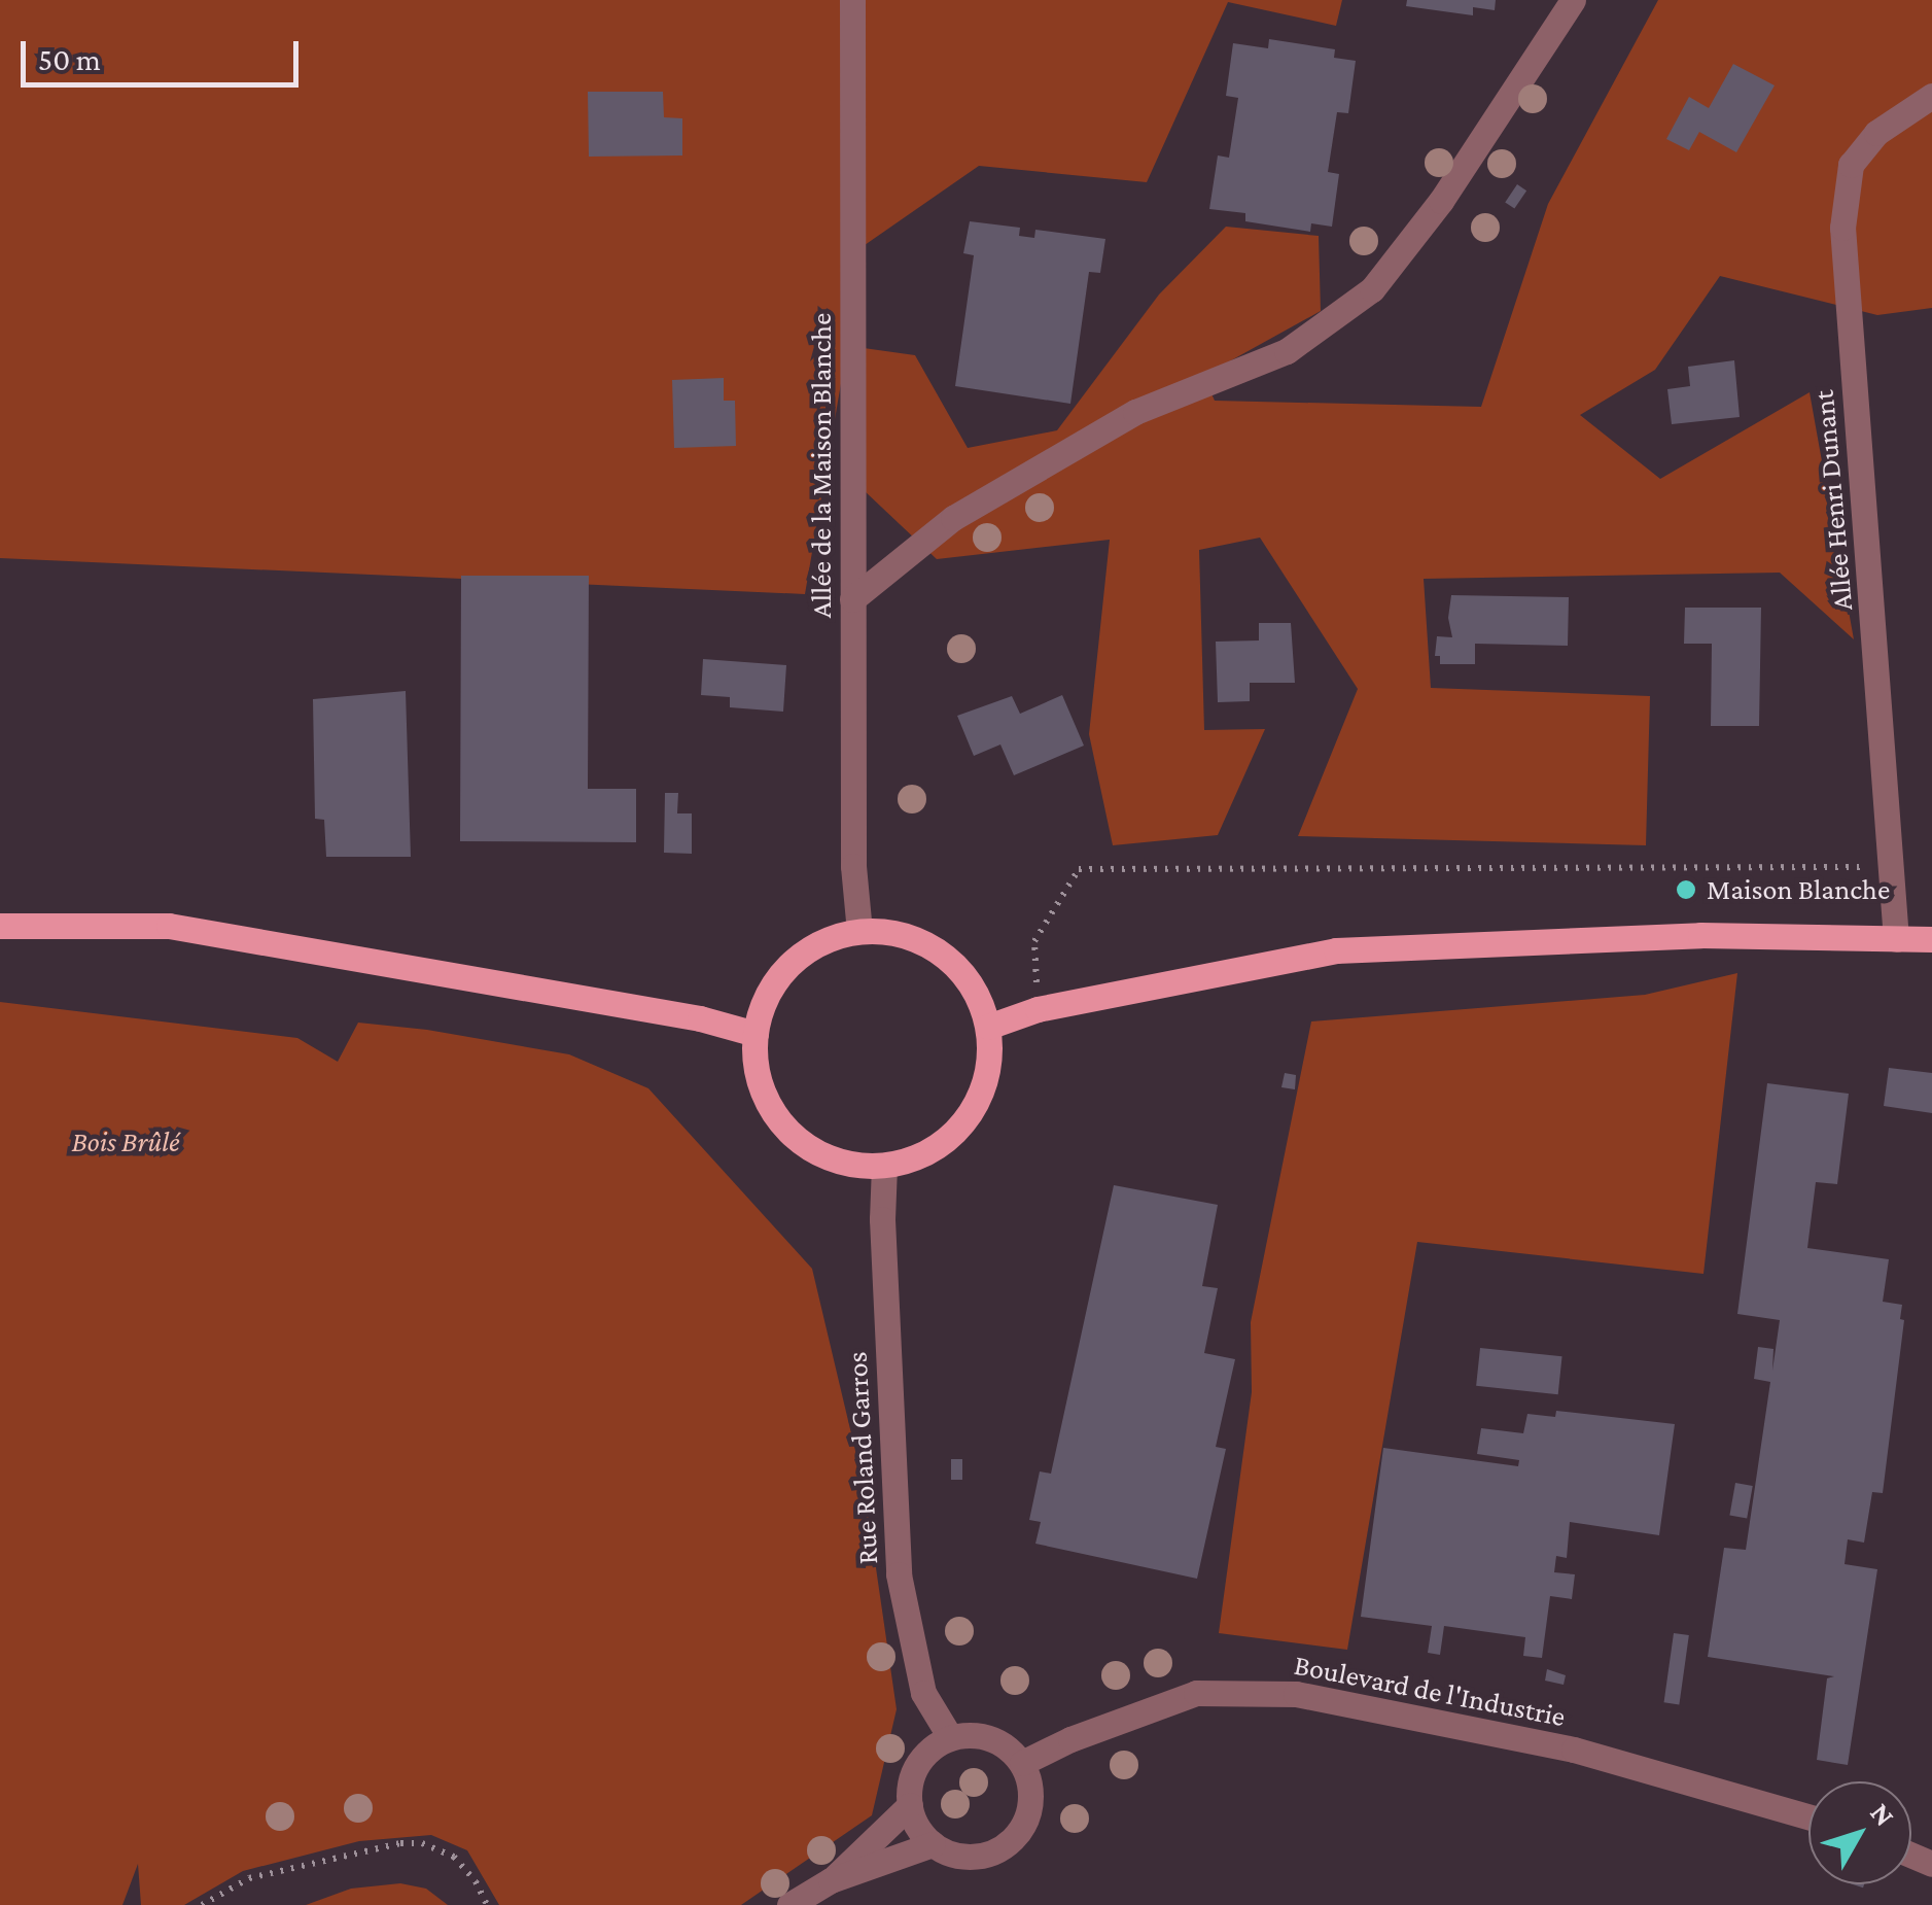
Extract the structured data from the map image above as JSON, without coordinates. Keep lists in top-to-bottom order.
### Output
{
  "streets": {
    "street": [
      "Allée de la Maison Blanche",
      "Allée Henri Dunant",
      "Rue Roland Garros",
      "Boulevard de l'Industrie"
    ]
  },
  "crossings": [
    ["Allée de la Maison Blanche", "Rue Roland Garros"],
    ["Rue Roland Garros", "Boulevard de l'Industrie"]
  ],
  "parks": ["Bois Brûlé"],
  "places": ["Maison Blanche"],
  "scale_bar": "50 m",
  "north": "top right"
}
